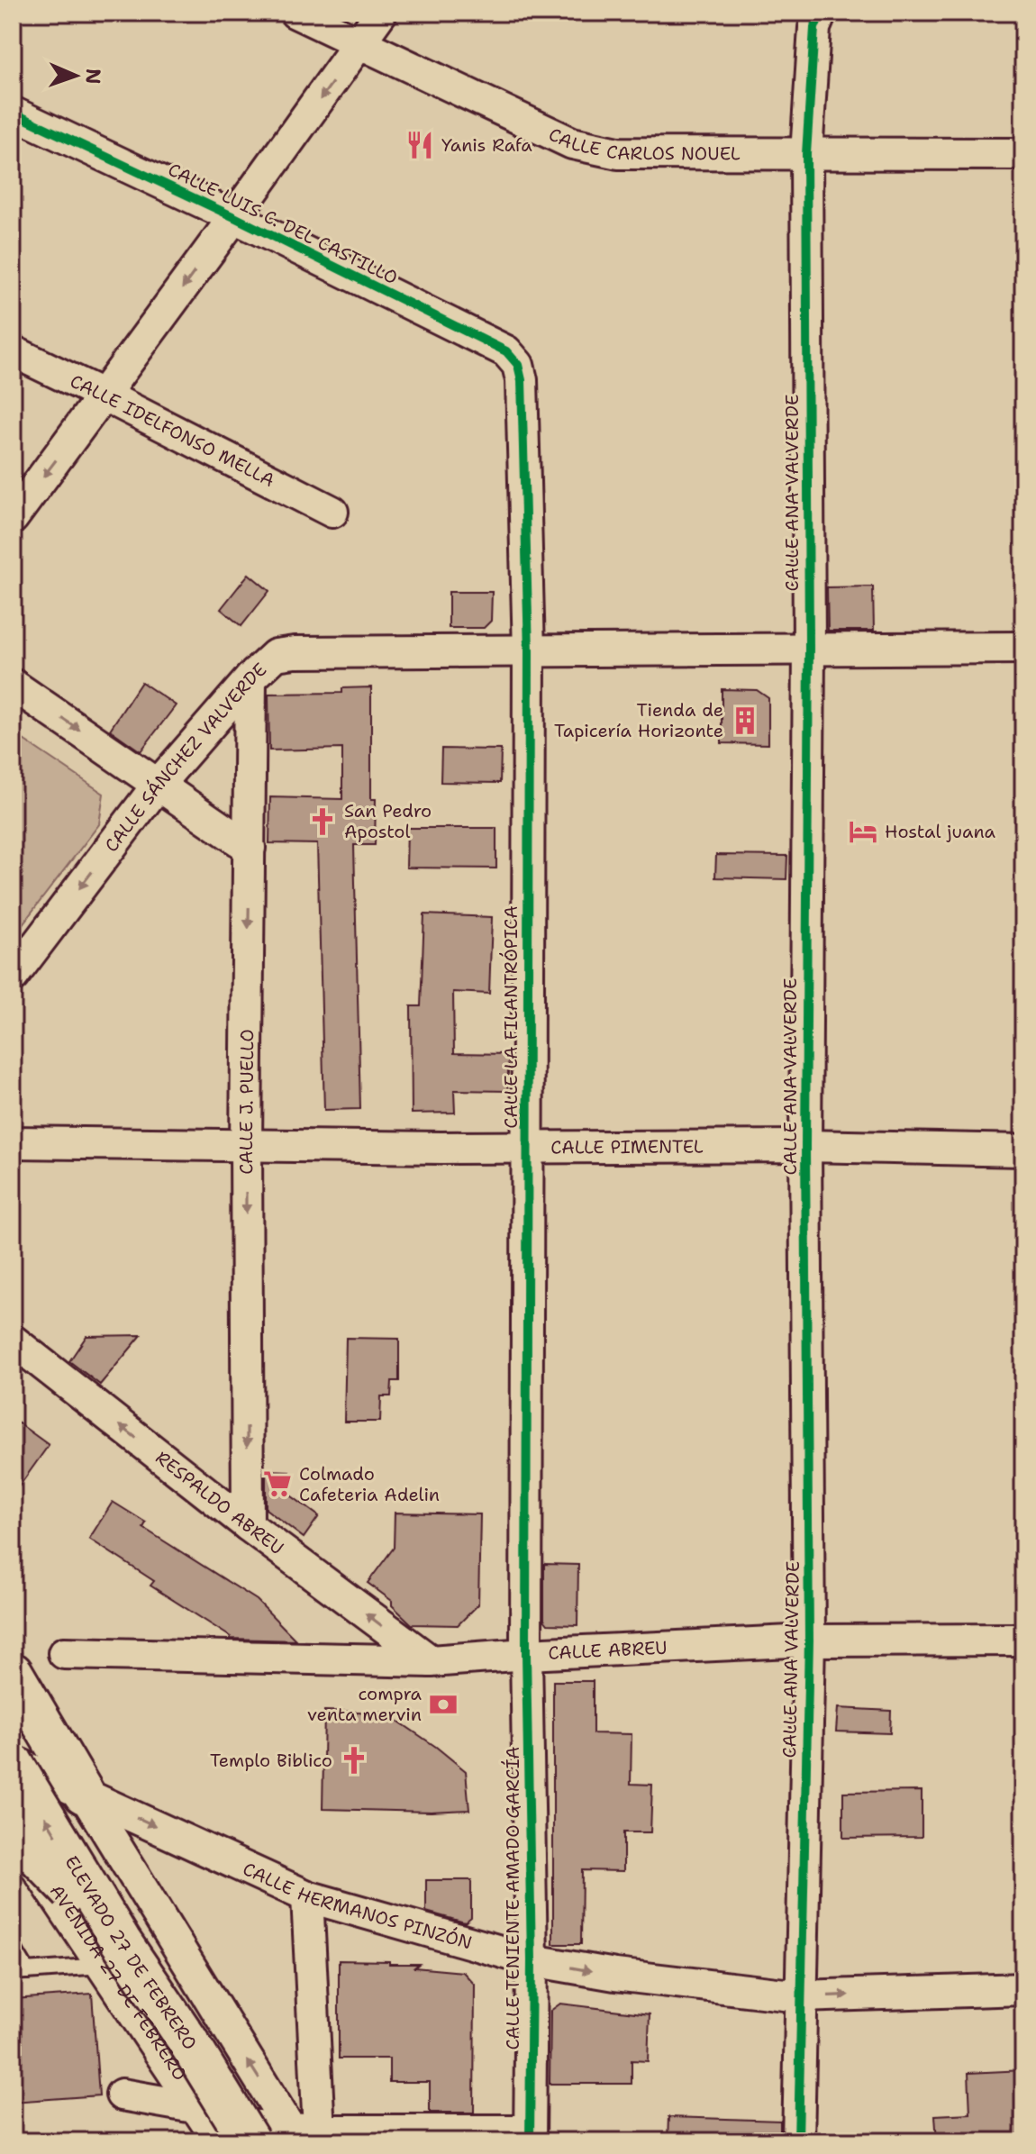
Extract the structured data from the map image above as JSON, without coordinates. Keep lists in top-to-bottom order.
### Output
{
  "streets": {
    "main road": ["ELEVADO 27 DE FEBRERO", "AVENIDA 27 DE FEBRERO"],
    "street": [
      "CALLE CARLOS NOUEL",
      "CALLE LUIS C. DEL CASTILLO",
      "CALLE IDELFONSO MELLA",
      "CALLE ANA VALVERDE",
      "CALLE SÁNCHEZ VALVERDE",
      "CALLE LA FILANTRÓPICA",
      "CALLE J. PUELLO",
      "CALLE PIMENTEL",
      "RESPALDO ABREU",
      "CALLE ABREU",
      "CALLE TENIENTE AMADO GARCÍA",
      "CALLE HERMANOS PINZÓN"
    ]
  },
  "crossings": [
    ["CALLE CARLOS NOUEL", "CALLE ANA VALVERDE"],
    ["CALLE LUIS C. DEL CASTILLO", "CALLE LA FILANTRÓPICA"],
    ["CALLE ANA VALVERDE", "CALLE SÁNCHEZ VALVERDE"],
    ["CALLE ANA VALVERDE", "CALLE PIMENTEL"],
    ["CALLE ANA VALVERDE", "CALLE ABREU"],
    ["CALLE ANA VALVERDE", "CALLE HERMANOS PINZÓN"],
    ["CALLE SÁNCHEZ VALVERDE", "CALLE LA FILANTRÓPICA"],
    ["CALLE SÁNCHEZ VALVERDE", "CALLE J. PUELLO"],
    ["CALLE LA FILANTRÓPICA", "CALLE PIMENTEL"],
    ["CALLE LA FILANTRÓPICA", "CALLE ABREU"],
    ["CALLE LA FILANTRÓPICA", "CALLE TENIENTE AMADO GARCÍA"],
    ["CALLE J. PUELLO", "CALLE PIMENTEL"],
    ["CALLE J. PUELLO", "RESPALDO ABREU"],
    ["RESPALDO ABREU", "CALLE ABREU"],
    ["CALLE ABREU", "CALLE TENIENTE AMADO GARCÍA"],
    ["CALLE TENIENTE AMADO GARCÍA", "CALLE HERMANOS PINZÓN"],
    ["CALLE HERMANOS PINZÓN", "ELEVADO 27 DE FEBRERO"],
    ["ELEVADO 27 DE FEBRERO", "AVENIDA 27 DE FEBRERO"]
  ],
  "one_way": ["CALLE J. PUELLO", "RESPALDO ABREU", "CALLE HERMANOS PINZÓN"],
  "places": {
    "restaurant": ["Yanis Rafa"],
    "building": ["Tienda de Tapicería Horizonte"],
    "church": ["San Pedro Apostol", "Templo Biblico"],
    "hotel": ["Hostal juana"],
    "supermarket": ["Colmado Cafeteria Adelin"],
    "bank": ["compra venta mervin"]
  },
  "north": "right"
}
